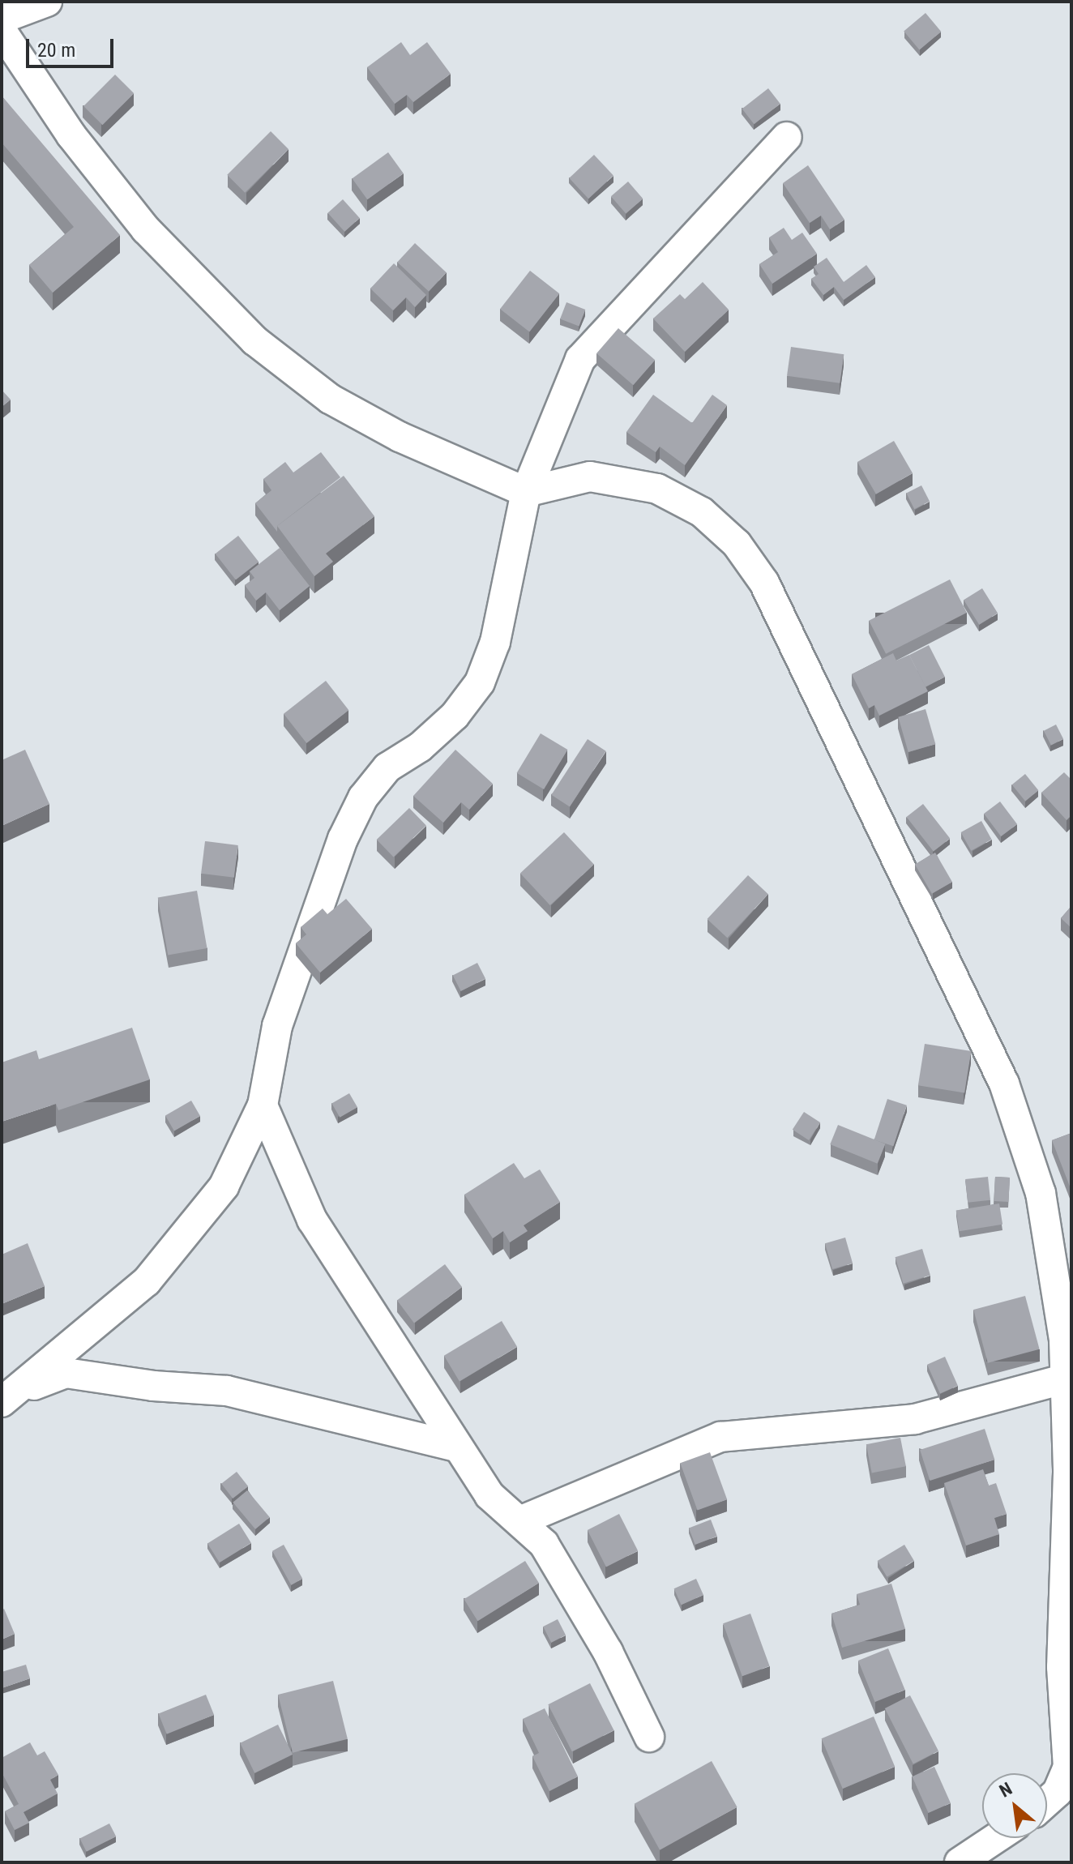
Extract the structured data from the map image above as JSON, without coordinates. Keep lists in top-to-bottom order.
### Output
{
  "scale_bar": "20 m",
  "north": "top left"
}
